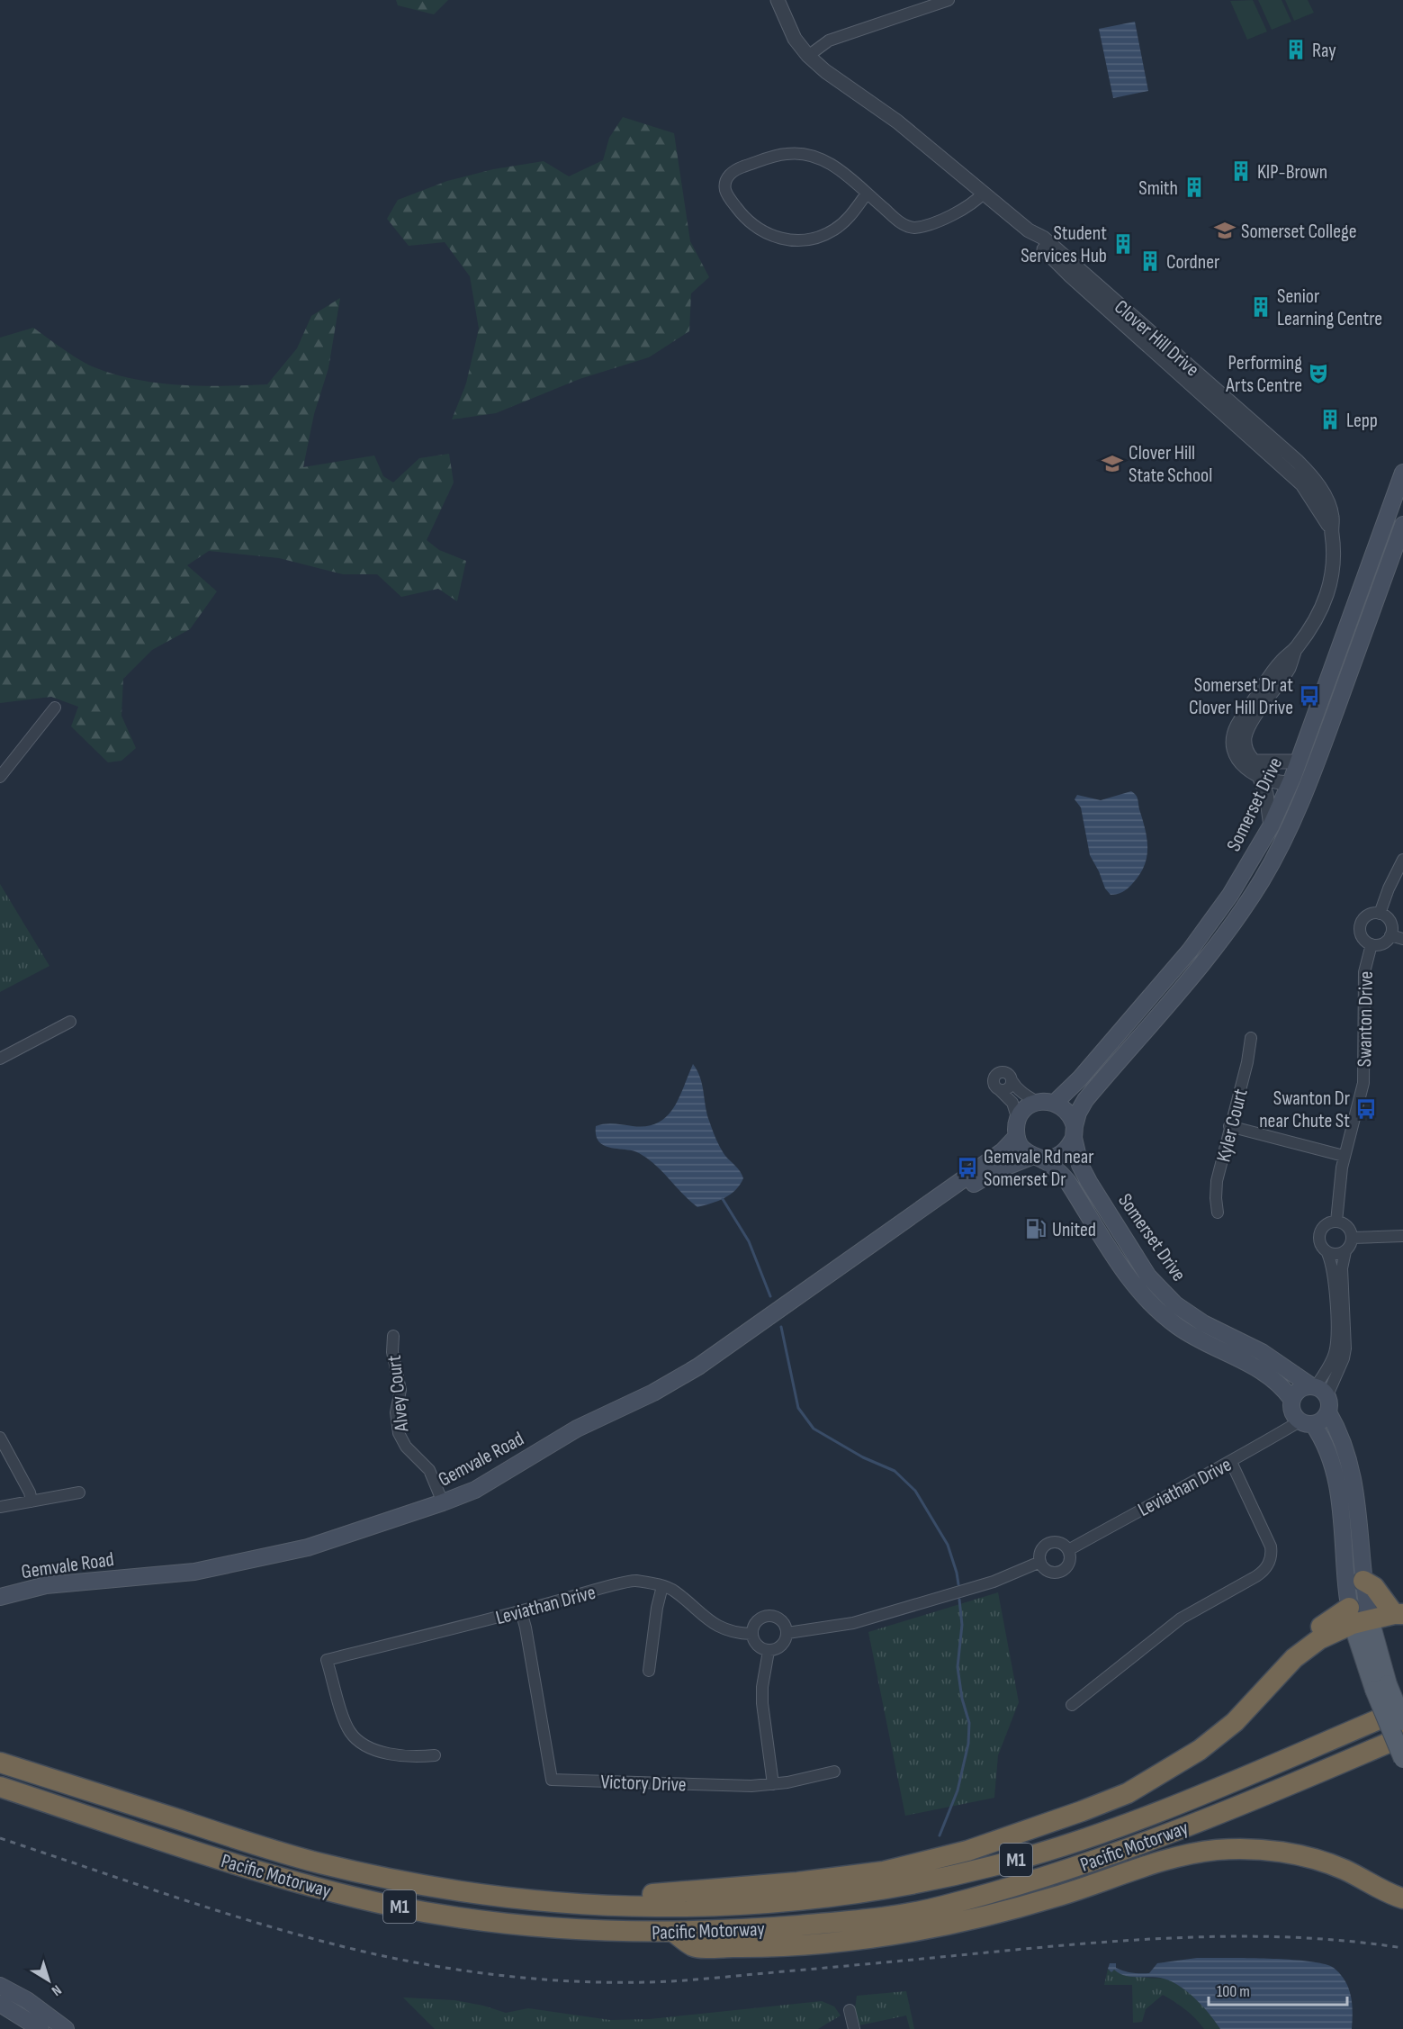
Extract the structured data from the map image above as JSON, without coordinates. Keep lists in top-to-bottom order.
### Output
{
  "streets": {
    "highway": ["Pacific Motorway", "M1"],
    "main road": ["Somerset Drive", "Gemvale Road"],
    "street": [
      "Clover Hill Drive",
      "Swanton Drive",
      "Kyler Court",
      "Alvey Court",
      "Leviathan Drive",
      "Victory Drive"
    ]
  },
  "crossings": [
    ["Clover Hill Drive", "Somerset Drive"],
    ["Somerset Drive", "Gemvale Road"],
    ["Somerset Drive", "Leviathan Drive"],
    ["Alvey Court", "Gemvale Road"],
    ["Leviathan Drive", "Victory Drive"]
  ],
  "places": {
    "building": [
      "Ray",
      "KIP-Brown",
      "Smith",
      "Student Services Hub",
      "Cordner",
      "Senior Learning Centre",
      "Lepp"
    ],
    "school or university": ["Somerset College", "Clover Hill State School"],
    "theatre": ["Performing Arts Centre"],
    "bus stop": ["Somerset Dr at Clover Hill Drive", "Swanton Dr near Chute St", "Gemvale Rd near Somerset Dr"],
    "fuel station": ["United"]
  },
  "scale_bar": "100 m",
  "north": "bottom right"
}
